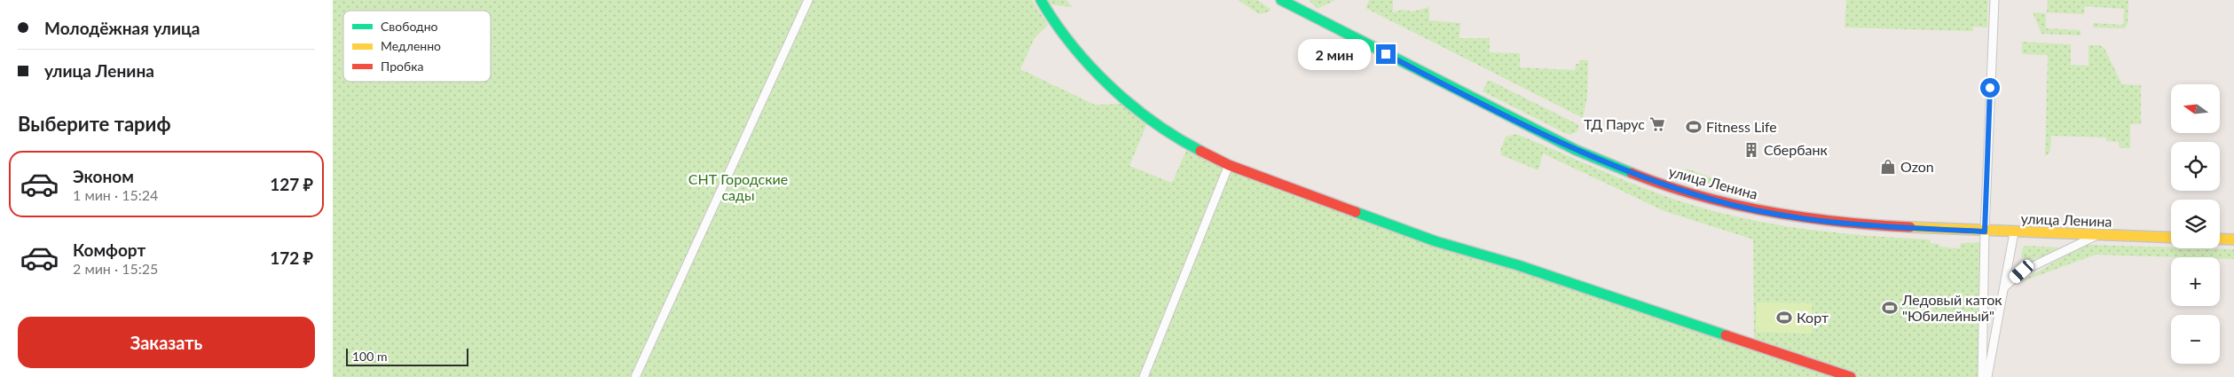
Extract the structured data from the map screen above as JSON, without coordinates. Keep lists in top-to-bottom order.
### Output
{
  "streets": {
    "main road": ["улица Ленина"]
  },
  "parks": ["СНТ Городские сады"],
  "places": {
    "supermarket": ["ТД Парус"],
    "sports": ["Fitness Life", "Ледовый каток \"Юбилейный\"", "Корт"],
    "building": ["Сбербанк"],
    "shop": ["Ozon"]
  },
  "legend": ["Свободно", "Медленно", "Пробка"],
  "scale_bar": "100 m",
  "north": "left",
  "page": {
    "banner": ["Молодёжная улица", "улица Ленина"],
    "bubble": "2 мин",
    "map_buttons": ["+", "−"],
    "heading": "Выберите тариф",
    "list": [
      {
        "name": "Эконом",
        "note": "1 мин · 15:24",
        "value": "127 ₽"
      },
      {
        "name": "Комфорт",
        "note": "2 мин · 15:25",
        "value": "172 ₽"
      }
    ],
    "buttons": "Заказать",
    "scale": "100 m"
  }
}
